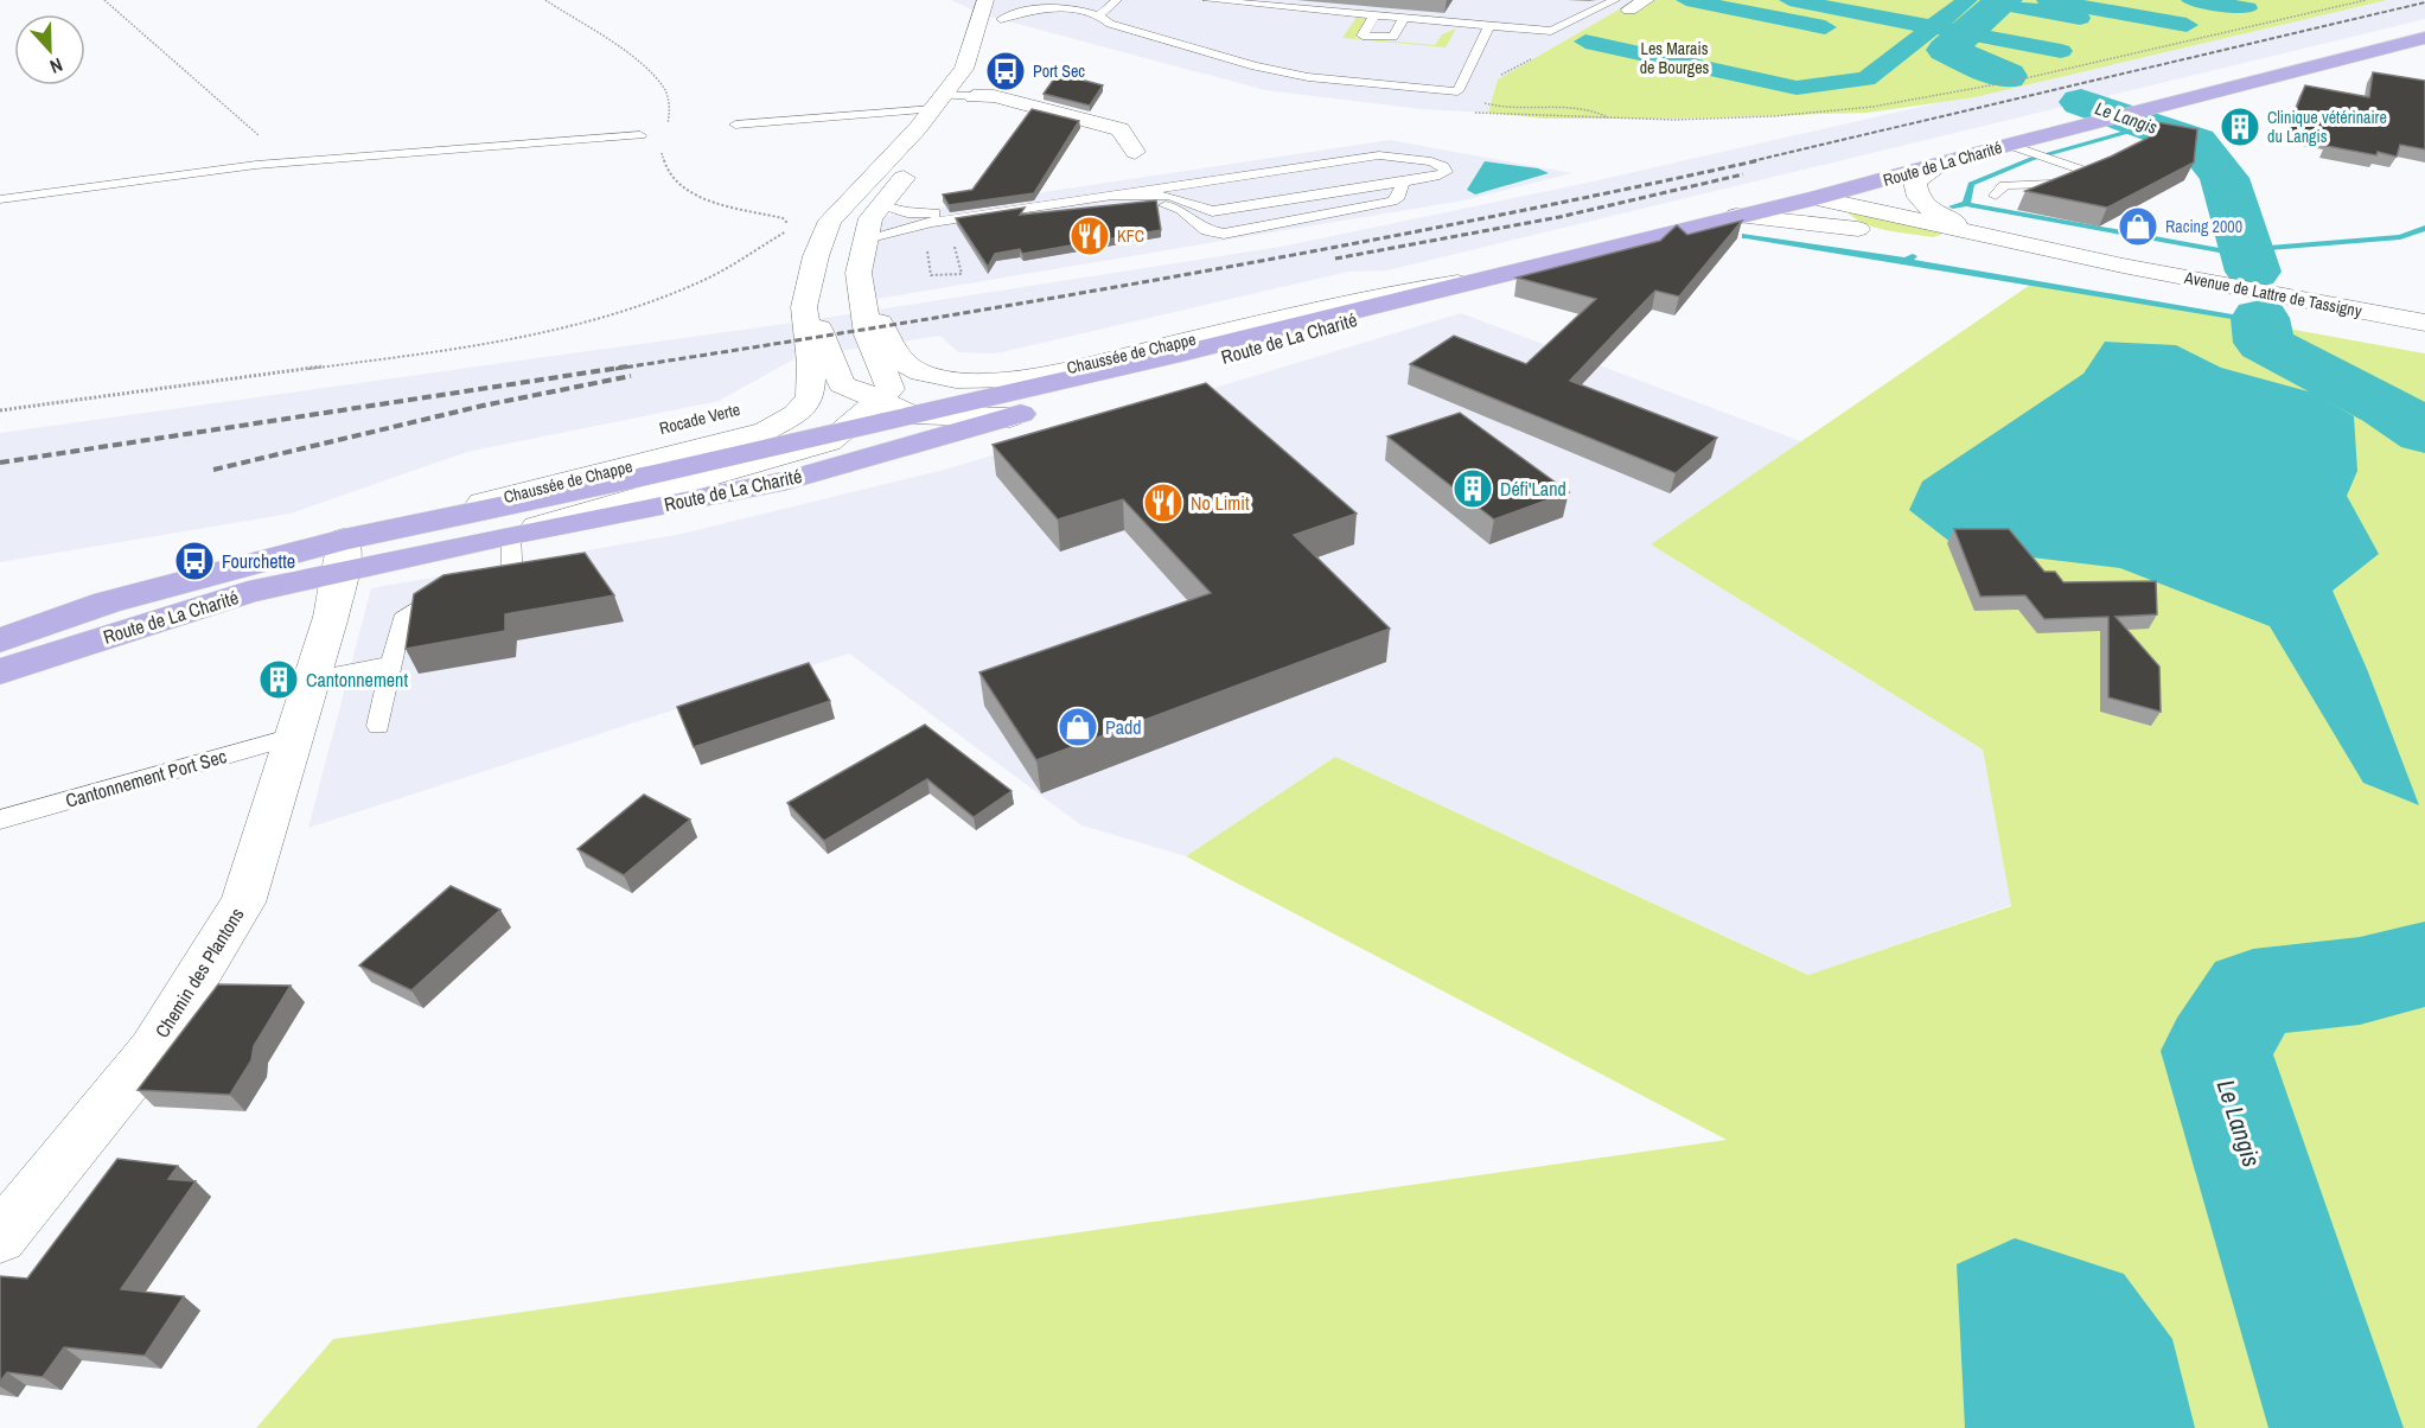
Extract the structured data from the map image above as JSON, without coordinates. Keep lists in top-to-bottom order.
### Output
{
  "streets": {
    "main road": [
      "Route de La Charité",
      "Avenue de Lattre de Tassigny",
      "Chaussée de Chappe",
      "Chemin des Plantons"
    ],
    "lane": ["Cantonnement Port Sec"]
  },
  "crossings": [
    ["Route de La Charité", "Avenue de Lattre de Tassigny"],
    ["Route de La Charité", "Chaussée de Chappe"],
    ["Route de La Charité", "Chemin des Plantons"],
    ["Chaussée de Chappe", "Chemin des Plantons"],
    ["Cantonnement Port Sec", "Chemin des Plantons"]
  ],
  "water": ["Le Langis"],
  "parks": ["Les Marais de Bourges"],
  "places": {
    "bus stop": ["Port Sec", "Fourchette"],
    "building": ["Clinique vétérinaire du Langis", "Défi'Land", "Cantonnement"],
    "shop": ["Racing 2000", "Padd"],
    "restaurant": ["KFC", "No Limit"]
  },
  "north": "bottom"
}
